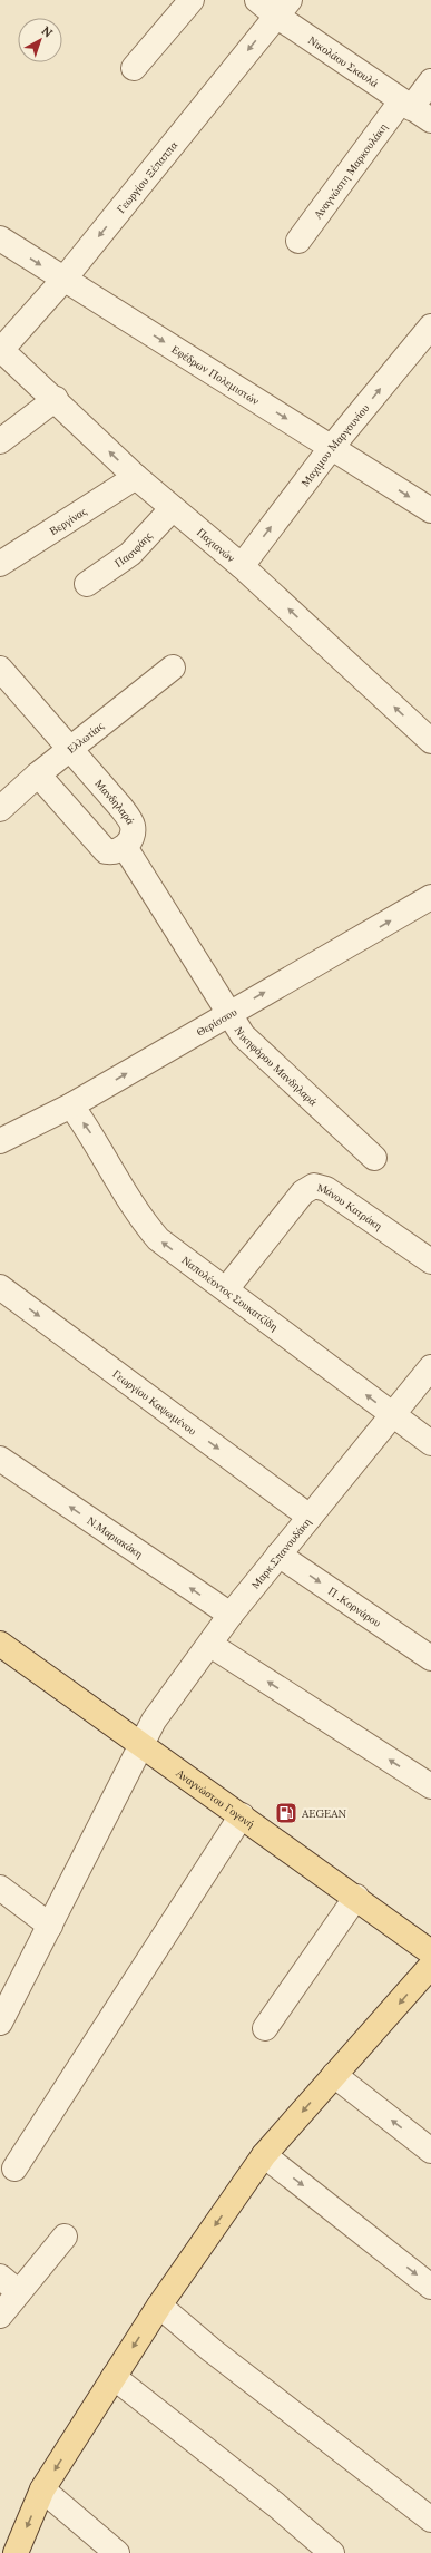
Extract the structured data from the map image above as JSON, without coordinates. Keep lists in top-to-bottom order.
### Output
{
  "streets": {
    "main road": ["Αναγνώστου Γογονή"],
    "street": [
      "Νικολάου Σκουλά",
      "Αναγνώστη Μαρκουλάκη",
      "Γεωργίου Ξέπαππα",
      "Εφέδρων Πολεμιστών",
      "Μαχιμου Mαργουνίου",
      "Βεργίνας",
      "Παχιανών",
      "Πασιφάης",
      "Ελλωτίας",
      "Μανδηλαρά",
      "Θερίσσου",
      "Νικηφόρου Μανδηλαρά",
      "Μάνου Κατράκη",
      "Ναπολέοντος Σουκατζίδη",
      "Γεωργίου Καψωμένου",
      "Ν.Μαριακάκη",
      "Μαρκ.Σπανουδάκη",
      "Π .Κορνάρου"
    ]
  },
  "crossings": [
    ["Νικολάου Σκουλά", "Αναγνώστη Μαρκουλάκη"],
    ["Νικολάου Σκουλά", "Γεωργίου Ξέπαππα"],
    ["Γεωργίου Ξέπαππα", "Εφέδρων Πολεμιστών"],
    ["Γεωργίου Ξέπαππα", "Παχιανών"],
    ["Εφέδρων Πολεμιστών", "Μαχιμου Mαργουνίου"],
    ["Μαχιμου Mαργουνίου", "Παχιανών"],
    ["Βεργίνας", "Παχιανών"],
    ["Παχιανών", "Πασιφάης"],
    ["Ελλωτίας", "Μανδηλαρά"],
    ["Μανδηλαρά", "Νικηφόρου Μανδηλαρά"],
    ["Θερίσσου", "Νικηφόρου Μανδηλαρά"],
    ["Θερίσσου", "Ναπολέοντος Σουκατζίδη"],
    ["Μάνου Κατράκη", "Ναπολέοντος Σουκατζίδη"],
    ["Ναπολέοντος Σουκατζίδη", "Μαρκ.Σπανουδάκη"],
    ["Γεωργίου Καψωμένου", "Μαρκ.Σπανουδάκη"],
    ["Ν.Μαριακάκη", "Μαρκ.Σπανουδάκη"],
    ["Μαρκ.Σπανουδάκη", "Π .Κορνάρου"],
    ["Μαρκ.Σπανουδάκη", "Αναγνώστου Γογονή"]
  ],
  "one_way": [
    "Γεωργίου Ξέπαππα",
    "Εφέδρων Πολεμιστών",
    "Μαχιμου Mαργουνίου",
    "Παχιανών",
    "Θερίσσου",
    "Ναπολέοντος Σουκατζίδη",
    "Γεωργίου Καψωμένου",
    "Ν.Μαριακάκη"
  ],
  "places": {
    "fuel station": ["AEGEAN"]
  },
  "north": "top right"
}
